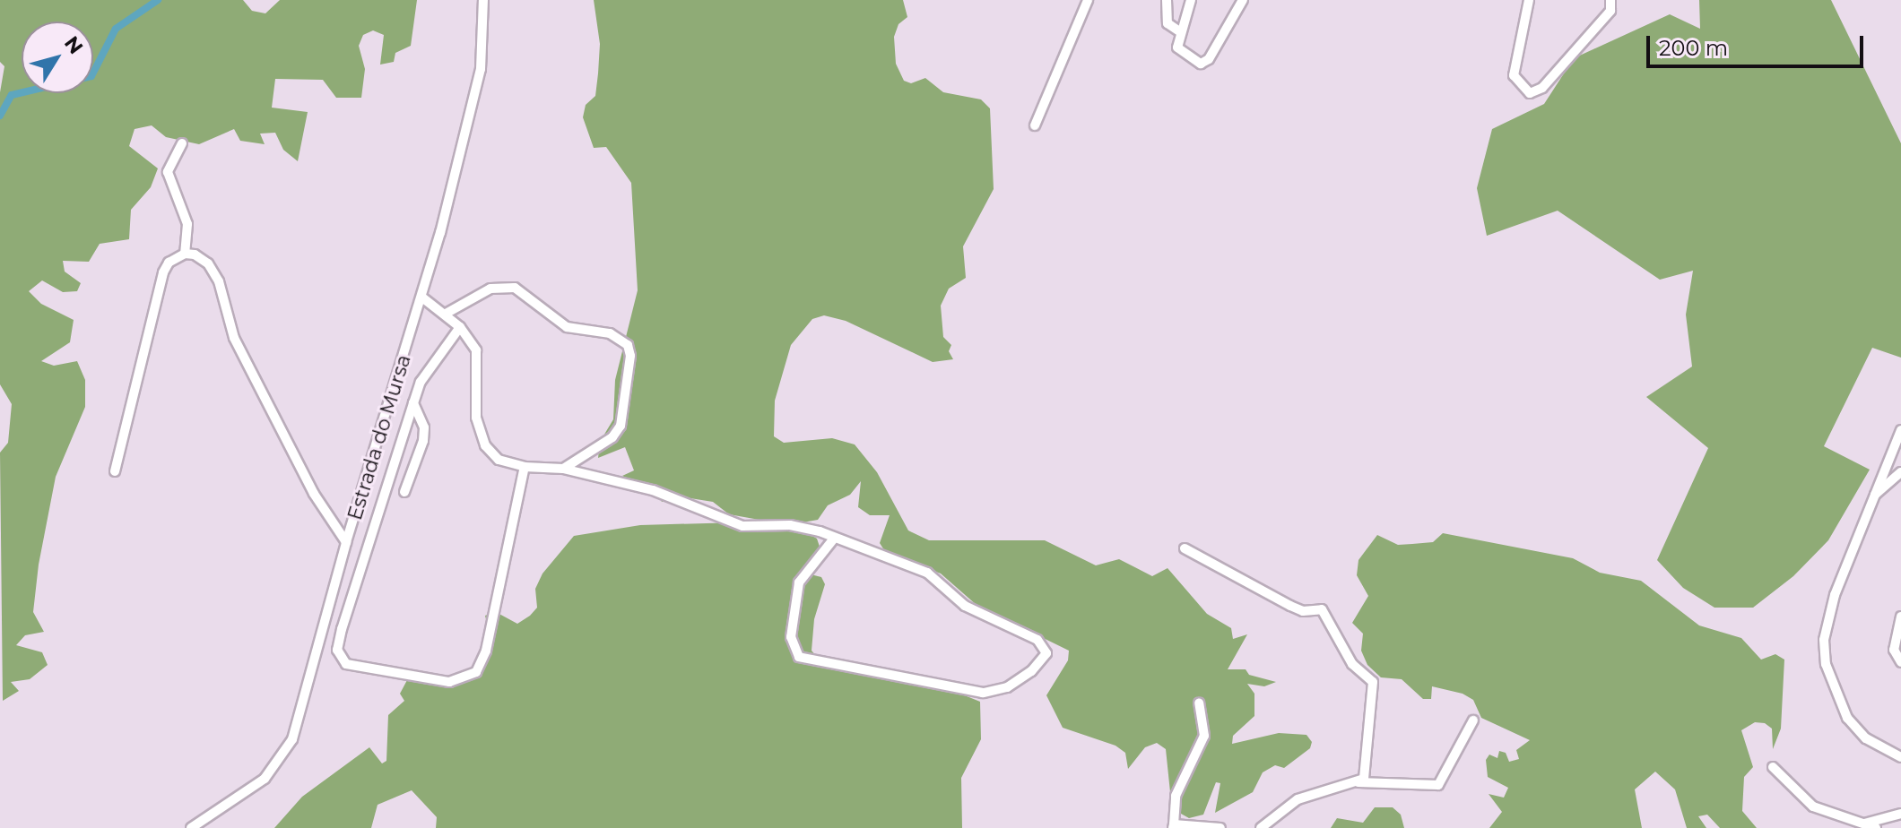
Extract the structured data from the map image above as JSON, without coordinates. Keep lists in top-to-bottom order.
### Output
{
  "streets": {
    "street": ["Estrada do Mursa"]
  },
  "scale_bar": "200 m",
  "north": "top right"
}
